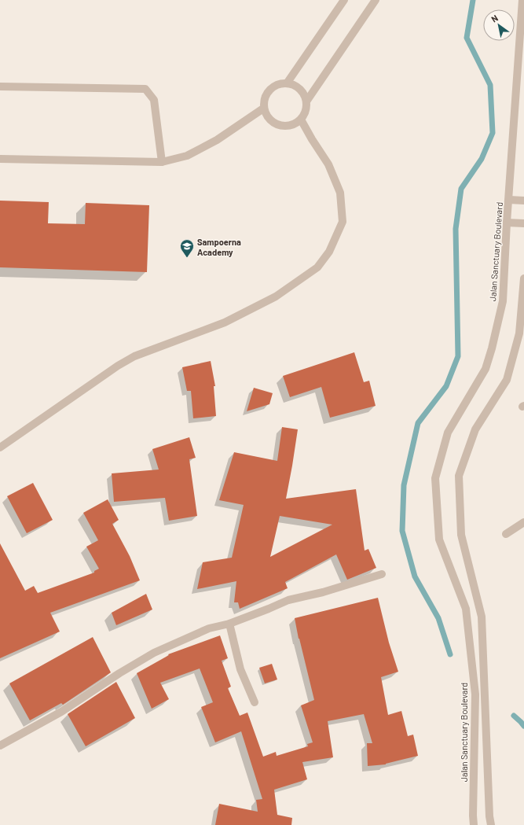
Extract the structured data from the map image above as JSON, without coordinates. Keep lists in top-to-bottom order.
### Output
{
  "streets": {
    "street": ["Jalan Sanctuary Boulevard"]
  },
  "places": {
    "school or university": ["Sampoerna Academy"]
  },
  "north": "top left"
}
